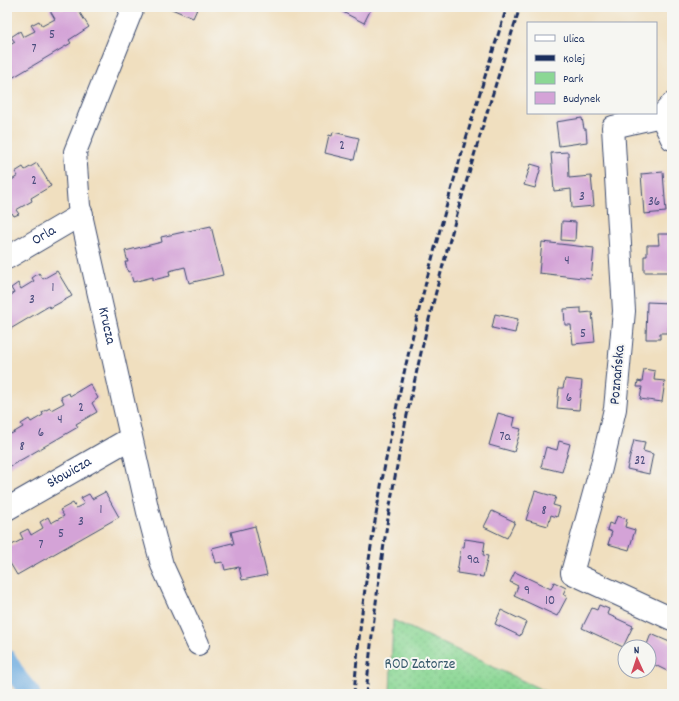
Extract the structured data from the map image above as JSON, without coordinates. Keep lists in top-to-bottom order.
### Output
{
  "streets": {
    "street": [
      "Orla",
      "Krucza",
      "Poznańska",
      "Słowicza"
    ]
  },
  "crossings": [
    ["Orla", "Krucza"],
    ["Krucza", "Słowicza"]
  ],
  "parks": ["ROD Zatorze"],
  "house_numbers": [
    "5",
    "7",
    "2",
    "2",
    "3",
    "36",
    "4",
    "1",
    "3",
    "5",
    "6",
    "2",
    "4",
    "6",
    "7a",
    "8",
    "32",
    "1",
    "8",
    "3",
    "5",
    "7",
    "9a",
    "9",
    "10"
  ],
  "legend": [
    "Ulica",
    "Kolej",
    "Park",
    "Budynek"
  ],
  "north": "top"
}
